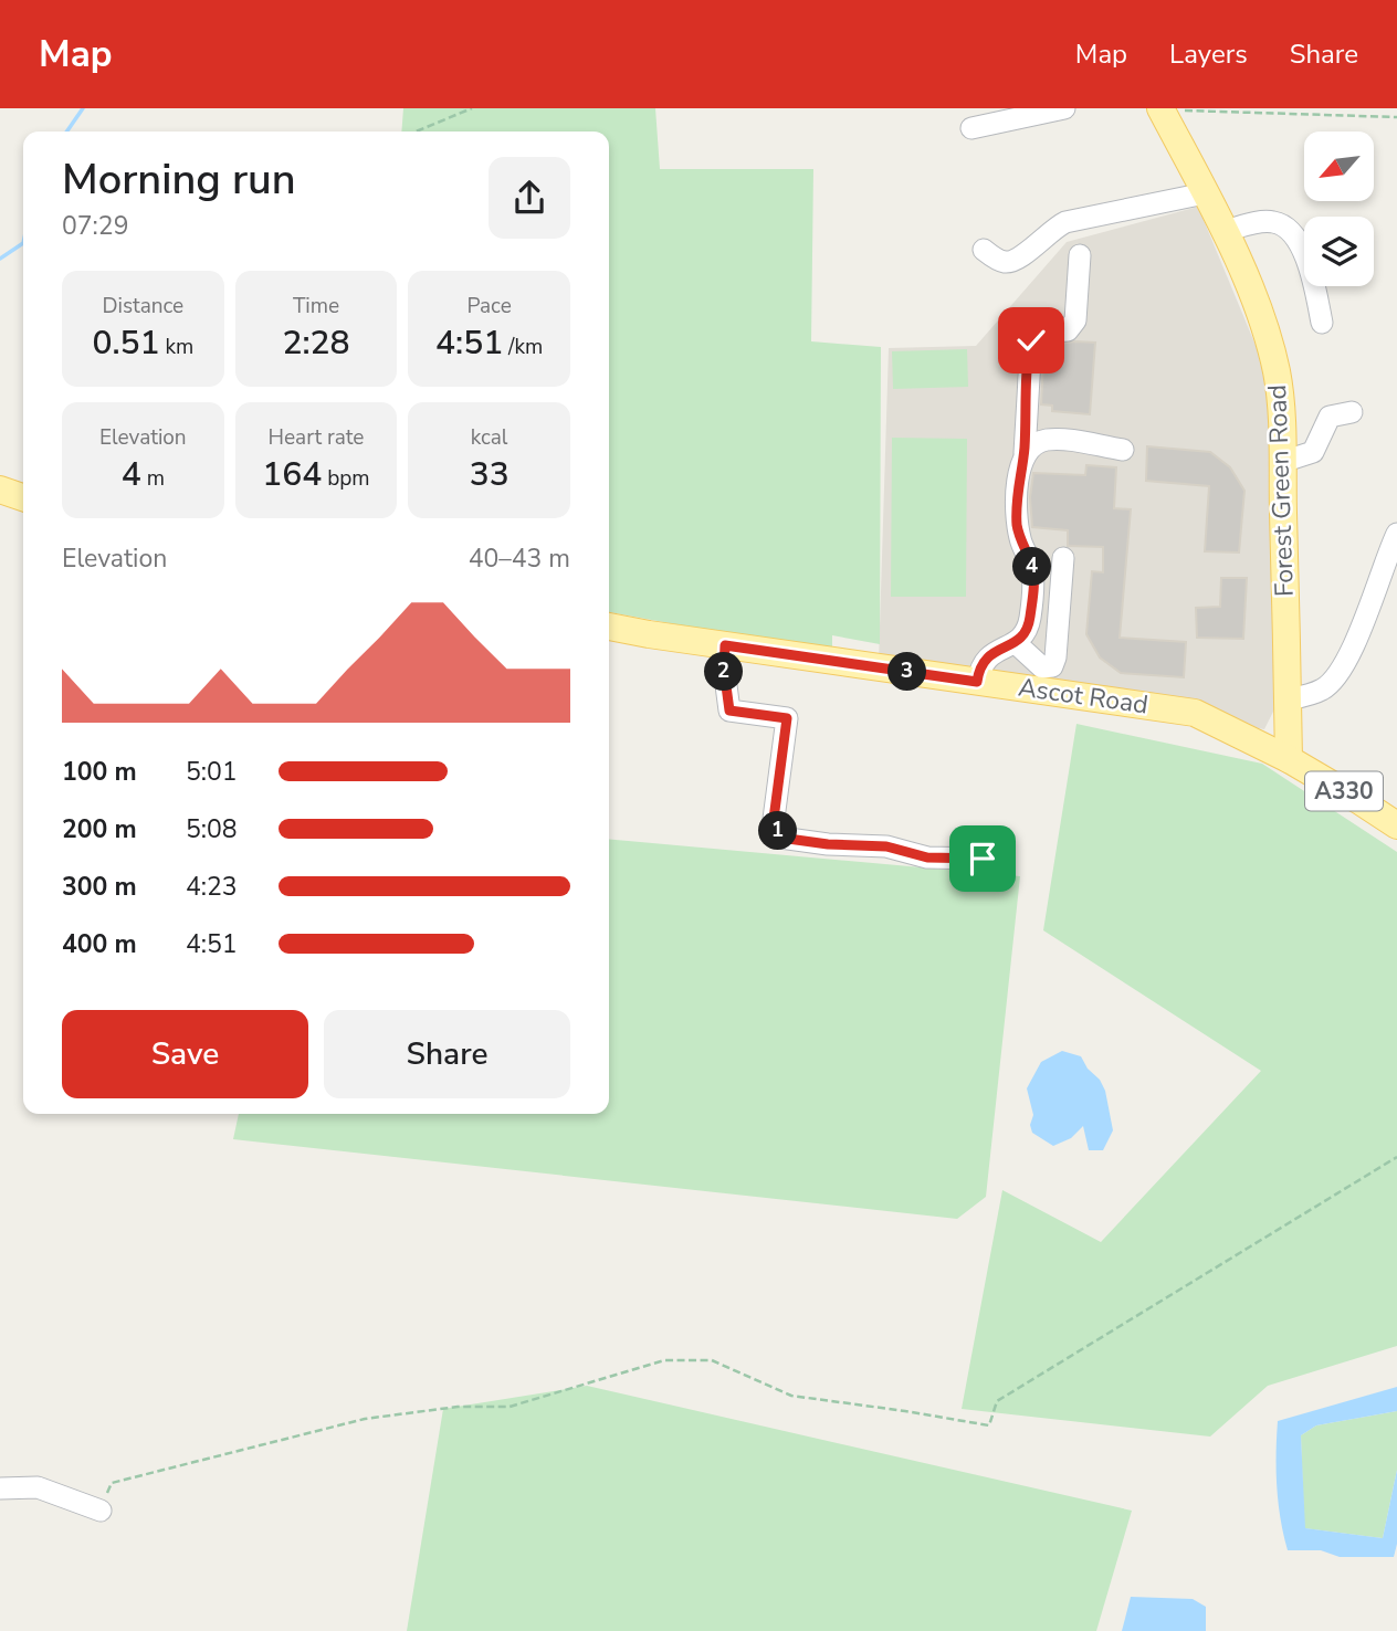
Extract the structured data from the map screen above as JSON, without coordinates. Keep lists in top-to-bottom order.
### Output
{
  "streets": {
    "main road": ["Forest Green Road", "Ascot Road", "A330"]
  },
  "crossings": [
    ["Forest Green Road", "Ascot Road"]
  ],
  "north": "bottom left",
  "page": {
    "header": "Map",
    "nav": ["Map", "Layers", "Share"],
    "heading": ["Morning run", "07:29"],
    "stats": [
      ["Distance", "0.51 km"],
      ["Time", "2:28"],
      ["Pace", "4:51 /km"],
      ["Elevation", "4 m"],
      ["Heart rate", "164 bpm"],
      ["kcal", "33"]
    ],
    "chart": ["Elevation", "40–43 m"],
    "pins": [
      "4",
      "2",
      "3",
      "1"
    ],
    "list": [
      {
        "name": "100 m",
        "note": "5:01"
      },
      {
        "name": "200 m",
        "note": "5:08"
      },
      {
        "name": "300 m",
        "note": "4:23"
      },
      {
        "name": "400 m",
        "note": "4:51"
      }
    ],
    "buttons": ["Save", "Share"]
  }
}
